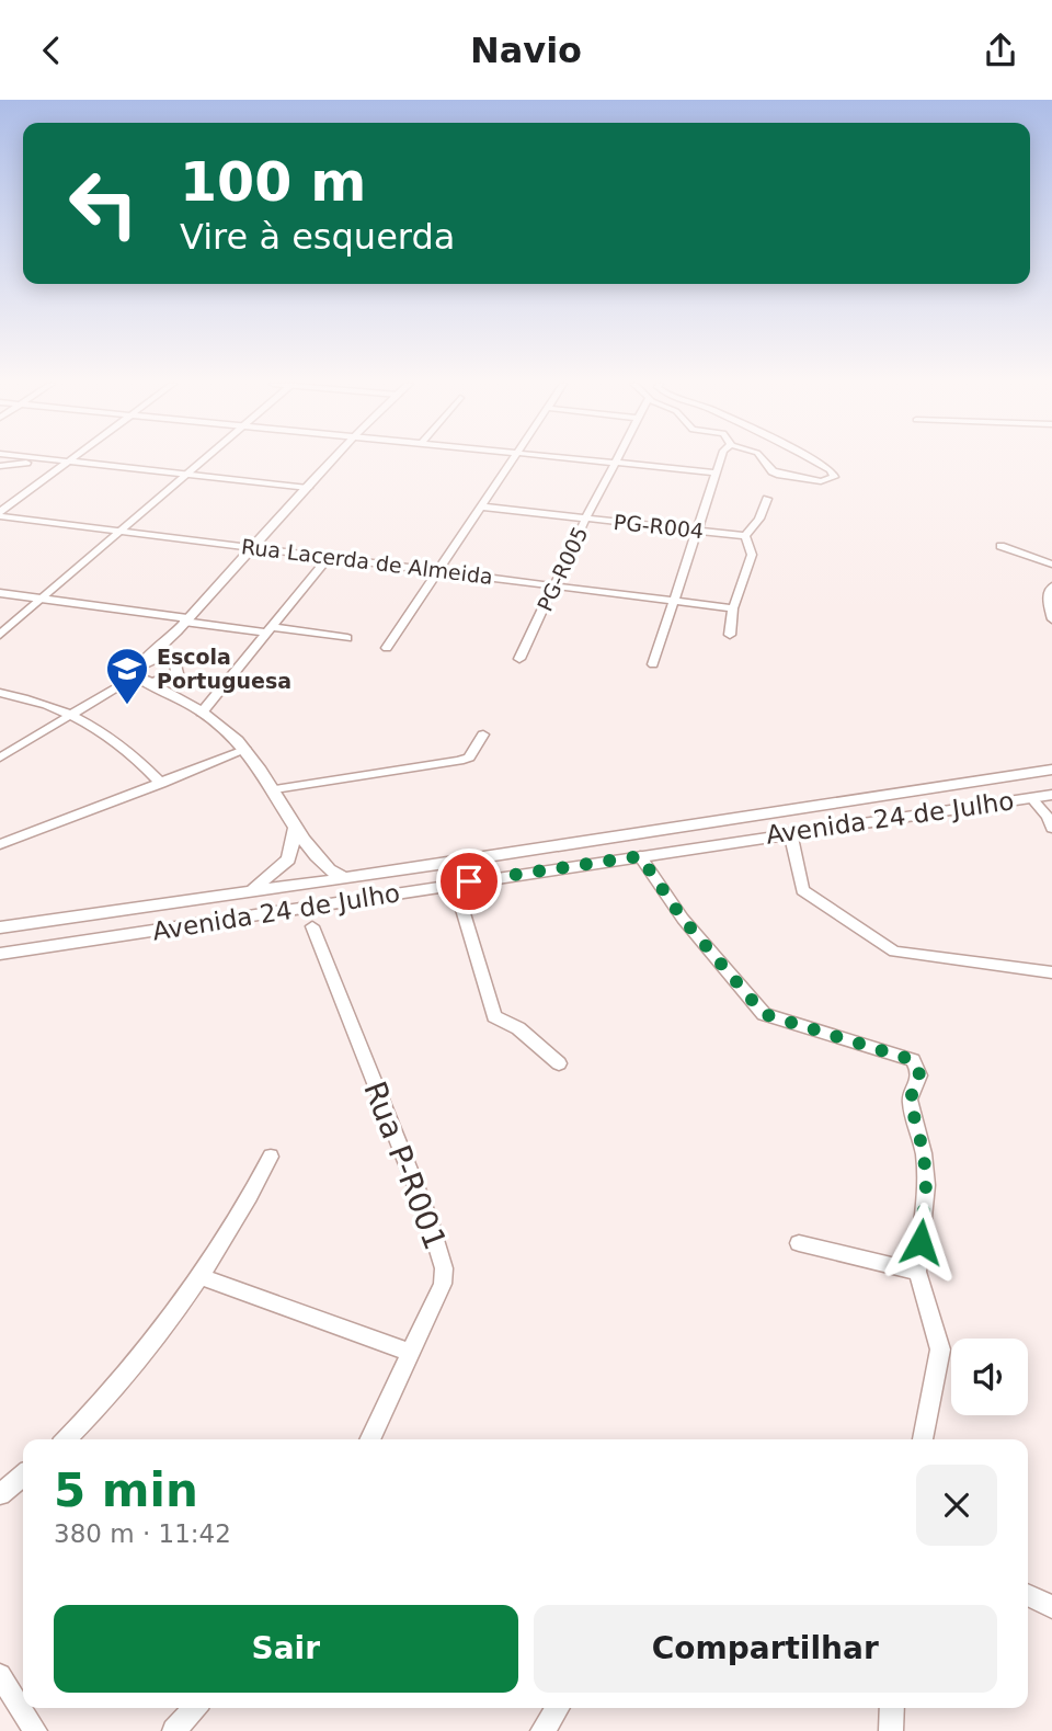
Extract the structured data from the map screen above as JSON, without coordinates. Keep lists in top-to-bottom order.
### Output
{
  "streets": {
    "street": [
      "PG-R004",
      "Rua Lacerda de Almeida",
      "PG-R005",
      "Avenida 24 de Julho",
      "Rua P-R001"
    ]
  },
  "crossings": [
    ["PG-R004", "PG-R005"],
    ["Rua Lacerda de Almeida", "PG-R005"]
  ],
  "places": {
    "school or university": ["Escola Portuguesa"]
  },
  "page": {
    "header": "Navio",
    "turn": ["100 m", "Vire à esquerda"],
    "heading": ["5 min", "380 m · 11:42"],
    "buttons": ["Sair", "Compartilhar"]
  }
}
